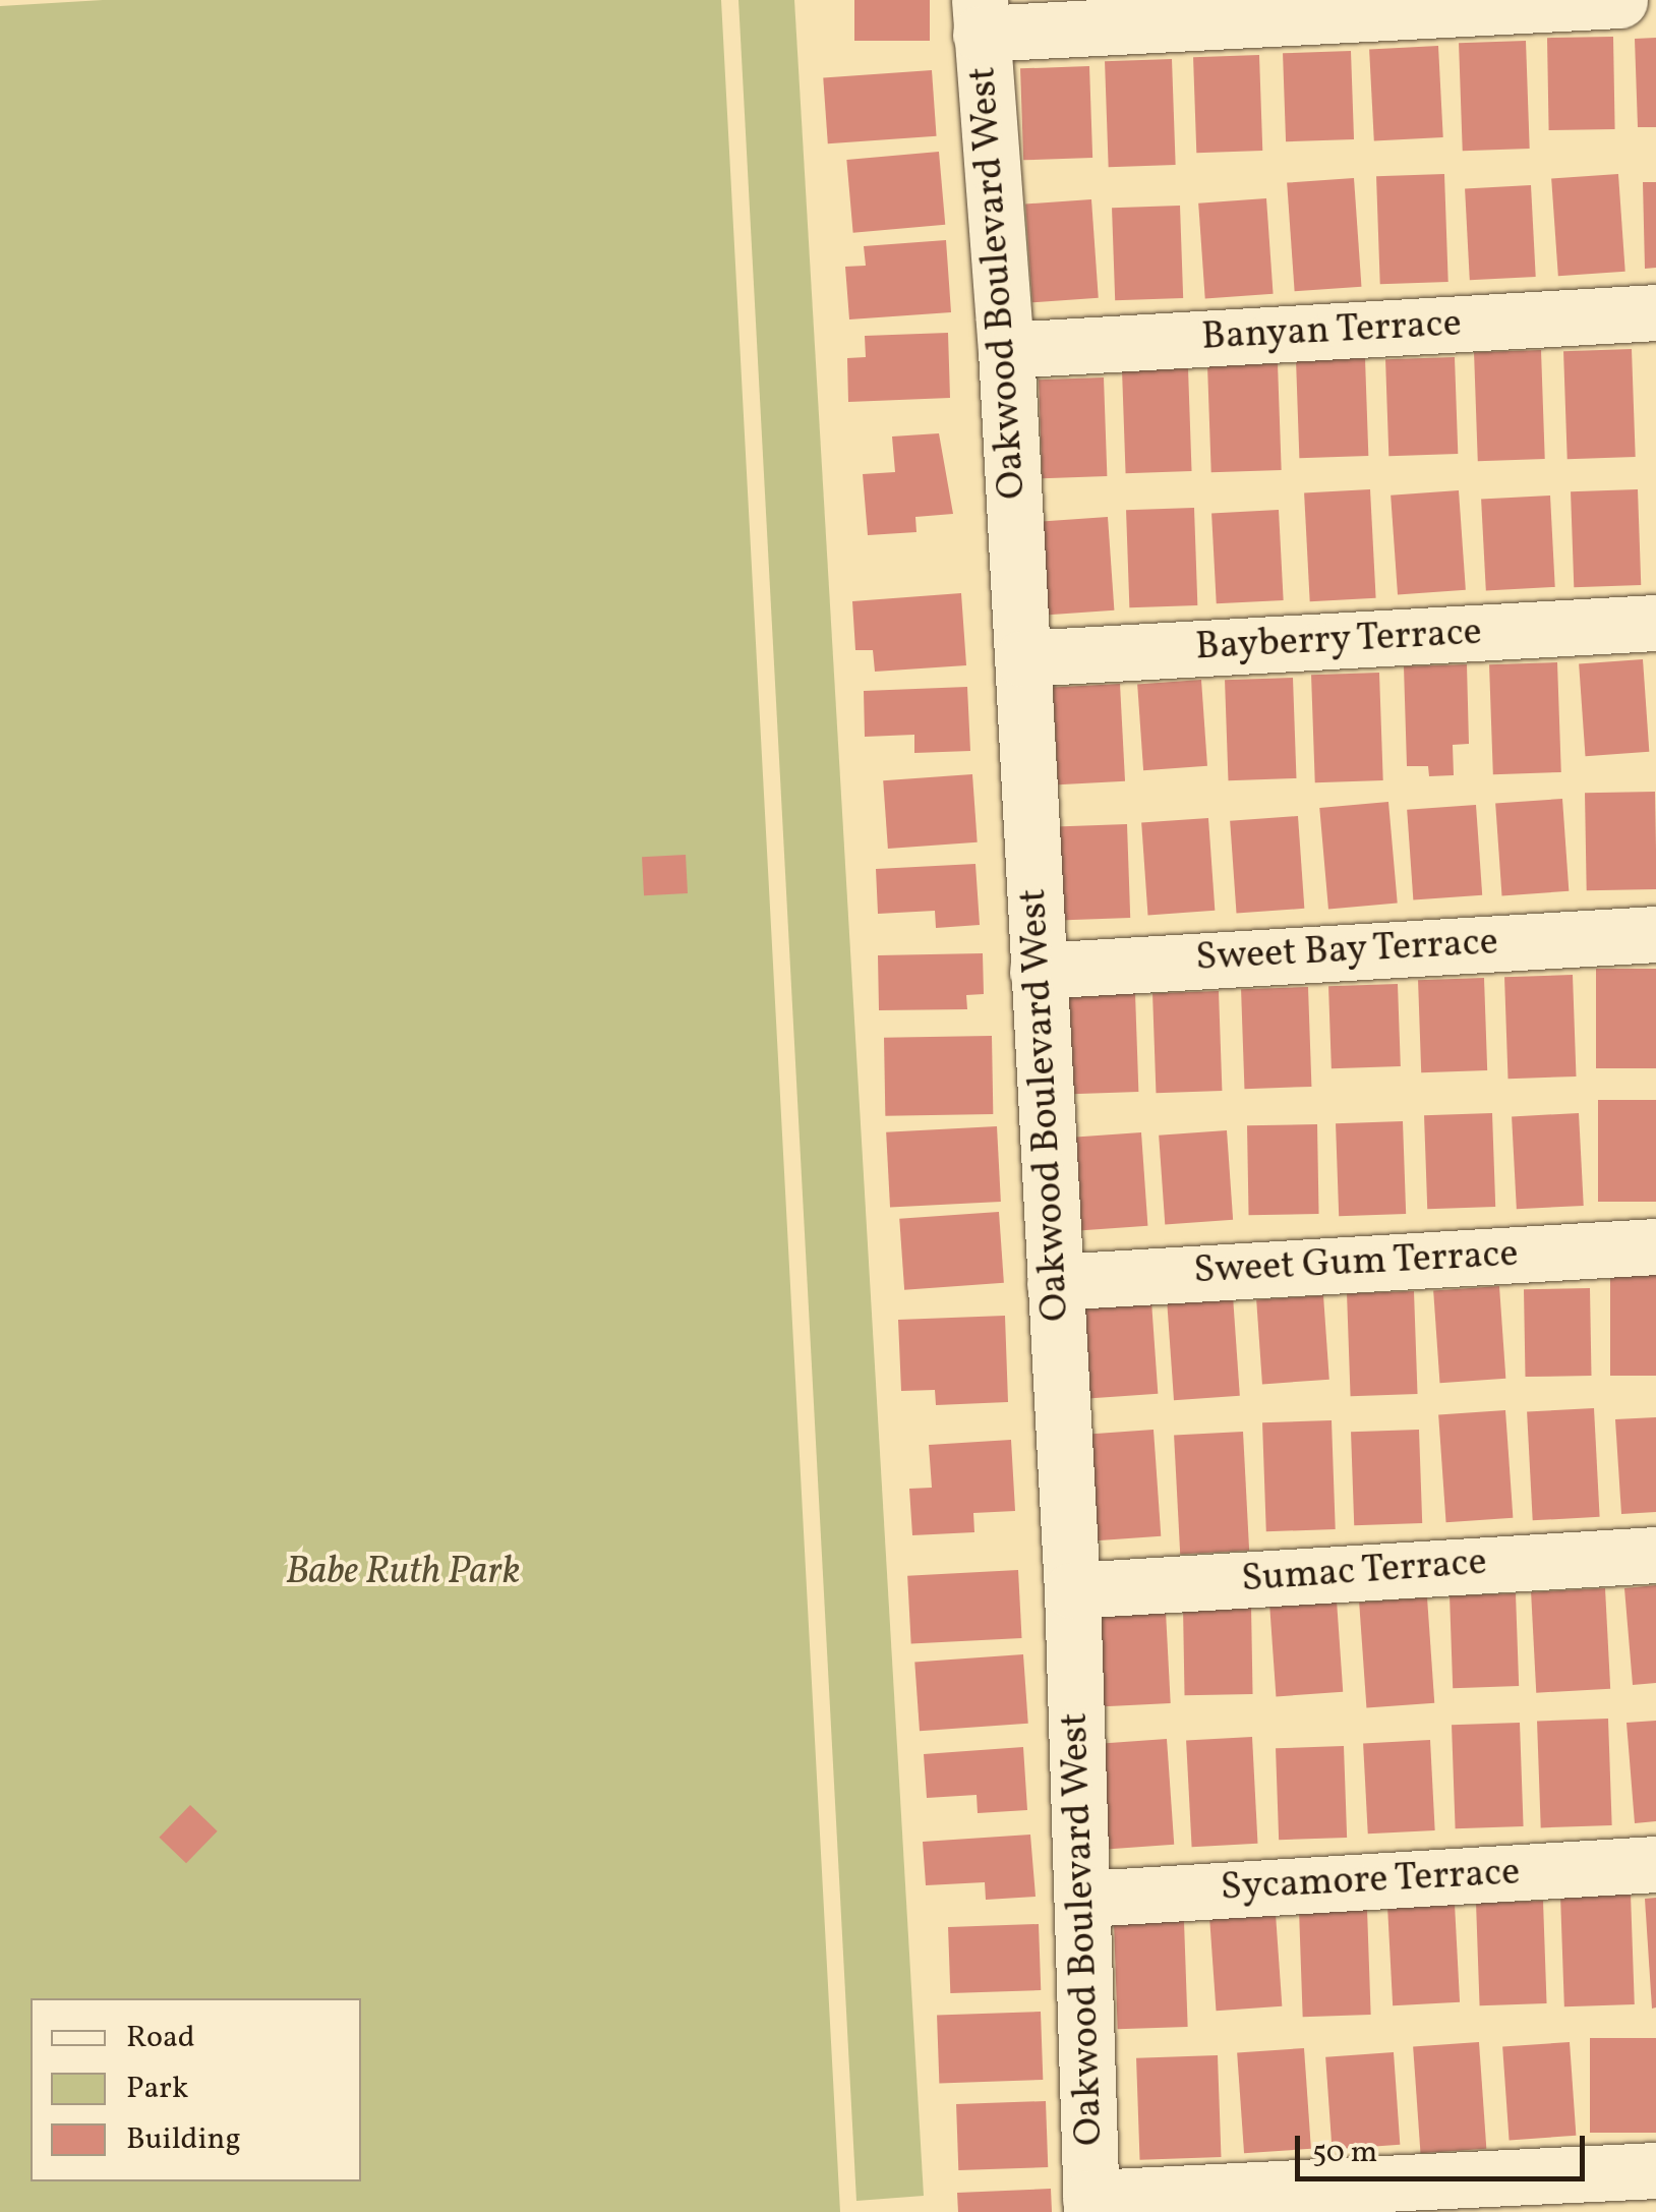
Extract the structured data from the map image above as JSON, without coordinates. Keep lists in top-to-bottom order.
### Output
{
  "streets": {
    "street": [
      "Oakwood Boulevard West",
      "Banyan Terrace",
      "Bayberry Terrace",
      "Sweet Bay Terrace",
      "Sweet Gum Terrace",
      "Sumac Terrace",
      "Sycamore Terrace"
    ]
  },
  "crossings": [
    ["Oakwood Boulevard West", "Banyan Terrace"],
    ["Oakwood Boulevard West", "Bayberry Terrace"],
    ["Oakwood Boulevard West", "Sweet Bay Terrace"],
    ["Oakwood Boulevard West", "Sweet Gum Terrace"],
    ["Oakwood Boulevard West", "Sumac Terrace"],
    ["Oakwood Boulevard West", "Sycamore Terrace"]
  ],
  "parks": ["Babe Ruth Park"],
  "legend": ["Road", "Park", "Building"],
  "scale_bar": "50 m"
}
